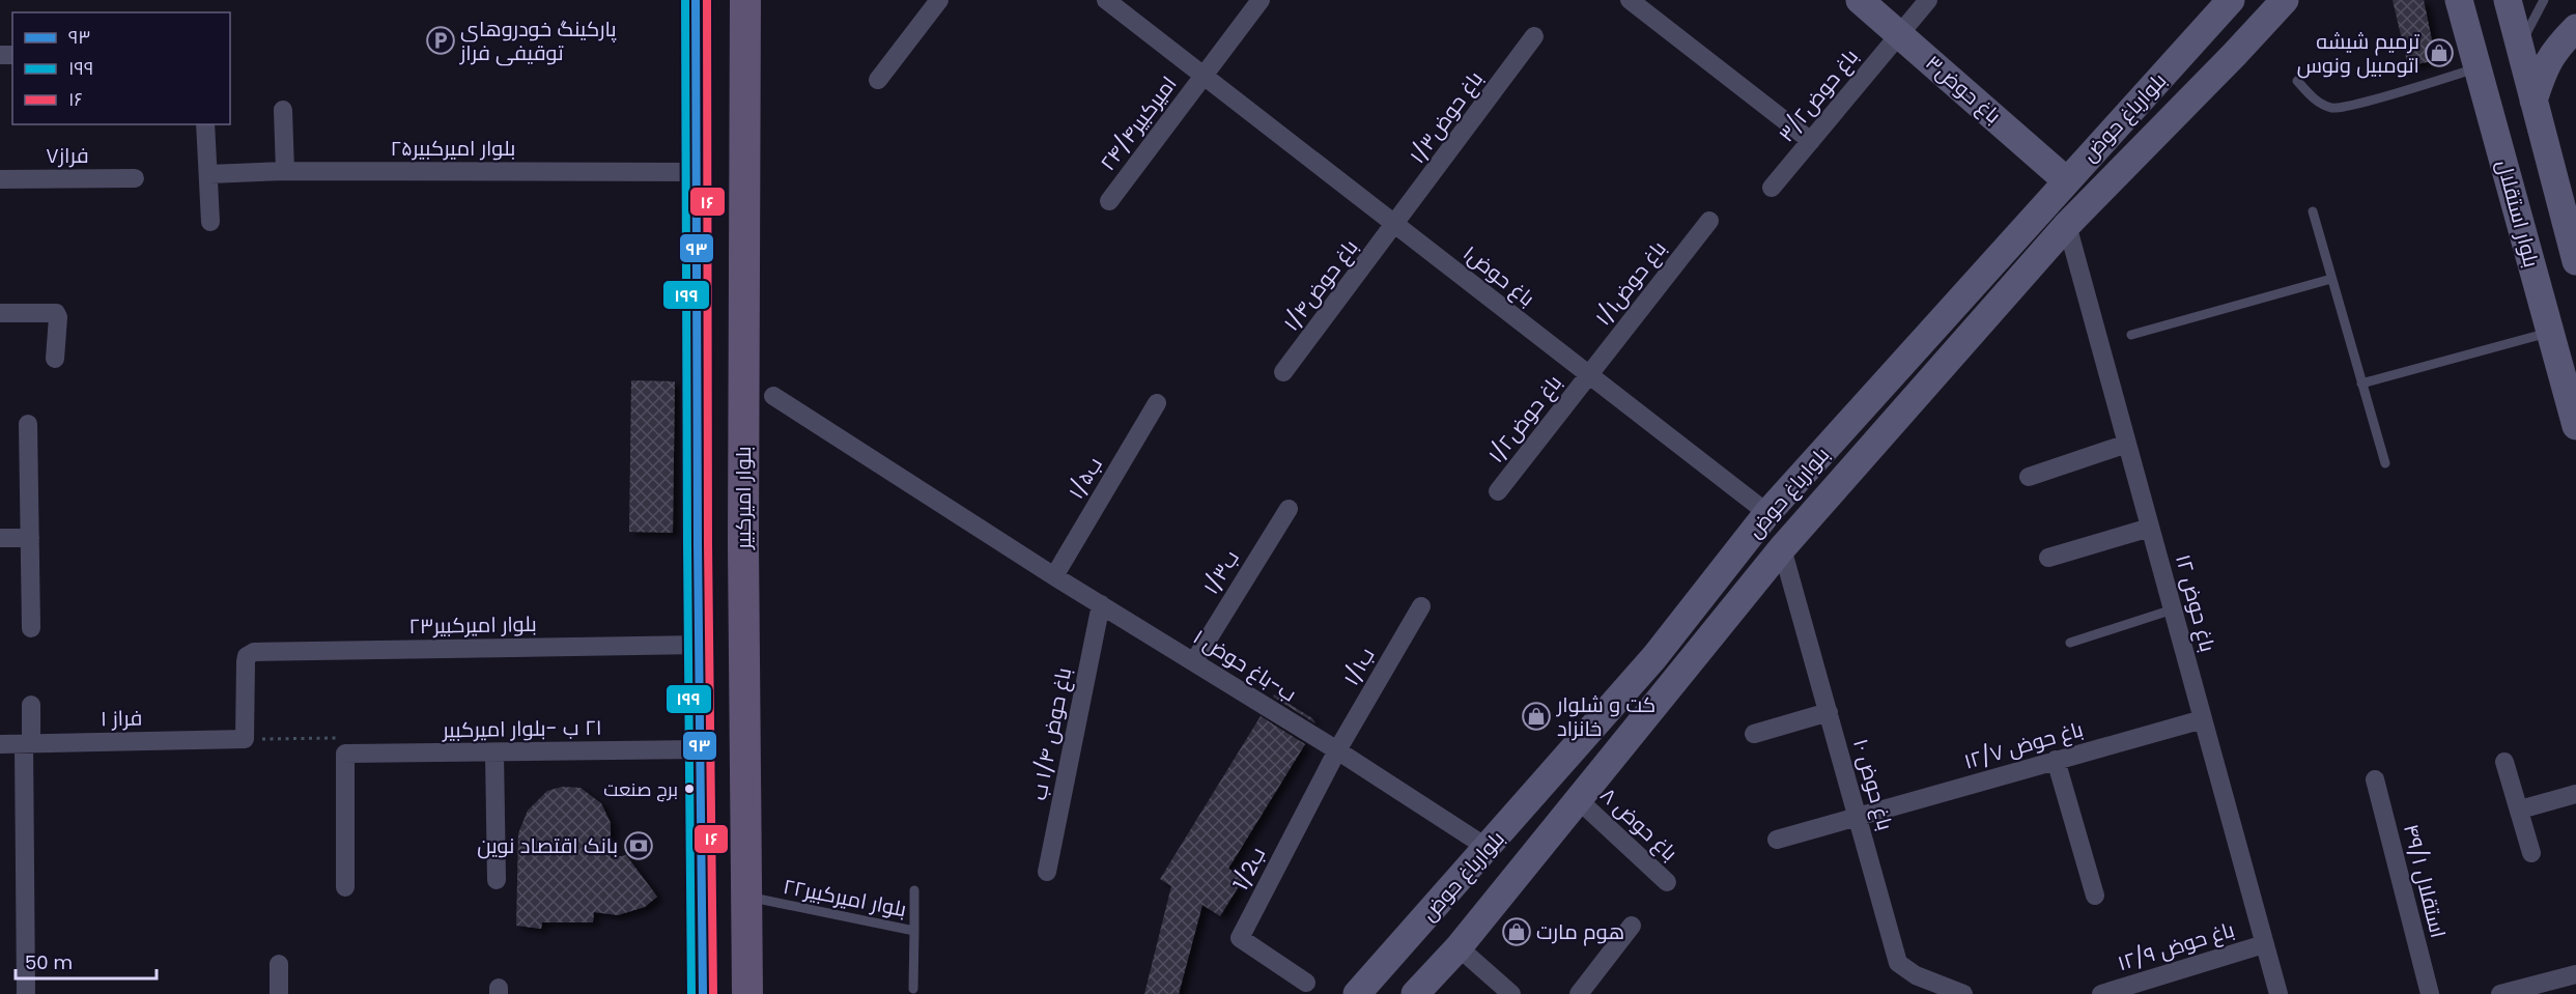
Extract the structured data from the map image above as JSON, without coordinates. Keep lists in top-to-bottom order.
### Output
{
  "streets": {
    "main road": [
      "باغ حوض۳",
      "بلوارباغ حوض",
      "بلوار استقلال",
      "بلوار امیرکبیر"
    ],
    "street": [
      "باغ حوض۳/۲",
      "باغ حوض۱/۳",
      "امیرکبیر۲۴/۴",
      "بلوار امیرکبیر۲۵",
      "فراز۷",
      "باغ حوض۱",
      "باغ حوض۱/۱",
      "باغ حوض۱/۴",
      "باغ حوض۱/۲",
      "ب۱/۵",
      "ب۱/۳",
      "۱۲ باغ حوض",
      "۲۳بلوار امیرکبیر",
      "۱ ب-باغ حوض",
      "ب۱/۱",
      "فراز ۱",
      "٢١ ب -بلوار امیرکبیر",
      "باغ حوض ۱/۴ ب",
      "۱۲/۷ باغ حوض",
      "۱۰ باغ حوض",
      "۸ باغ حوض",
      "1/2ب",
      "۴۹/۱ استقلال",
      "۱۲/۹ باغ حوض"
    ],
    "lane": ["بلوار امیرکبیر۲۲"]
  },
  "crossings": [
    ["باغ حوض۳", "باغ حوض۳/۲"],
    ["باغ حوض۳", "بلوارباغ حوض"],
    ["باغ حوض۱/۳", "باغ حوض۱"],
    ["باغ حوض۱/۳", "باغ حوض۱/۴"],
    ["بلوارباغ حوض", "باغ حوض۱"],
    ["بلوارباغ حوض", "۱۲ باغ حوض"],
    ["بلوارباغ حوض", "۱ ب-باغ حوض"],
    ["بلوارباغ حوض", "۱۰ باغ حوض"],
    ["بلوارباغ حوض", "۸ باغ حوض"],
    ["امیرکبیر۲۴/۴", "باغ حوض۱"],
    ["باغ حوض۱", "باغ حوض۱/۱"],
    ["باغ حوض۱", "باغ حوض۱/۴"],
    ["باغ حوض۱", "باغ حوض۱/۲"],
    ["باغ حوض۱/۱", "باغ حوض۱/۲"],
    ["ب۱/۵", "۱ ب-باغ حوض"],
    ["بلوار امیرکبیر", "بلوار امیرکبیر۲۲"],
    ["ب۱/۳", "۱ ب-باغ حوض"],
    ["۱۲ باغ حوض", "۱۲/۷ باغ حوض"],
    ["۱۲ باغ حوض", "۱۲/۹ باغ حوض"],
    ["۲۳بلوار امیرکبیر", "فراز ۱"],
    ["۱ ب-باغ حوض", "ب۱/۱"],
    ["۱ ب-باغ حوض", "باغ حوض ۱/۴ ب"],
    ["۱ ب-باغ حوض", "1/2ب"],
    ["ب۱/۱", "1/2ب"],
    ["۱۲/۷ باغ حوض", "۱۰ باغ حوض"]
  ],
  "places": {
    "parking": ["پارکینگ خودروهای توقیفی فراز"],
    "shop": ["ترمیم شیشه اتومبیل ونوس", "کت و شلوار خانزاد", "هوم مارت"],
    "other": ["برج صنعت"],
    "bank": ["بانک اقتصاد نوین"]
  },
  "lines": ["transit line ۹۳", "transit line ۱۹۹", "transit line ۱۶"],
  "legend": ["۹۳", "۱۹۹", "۱۶"],
  "scale_bar": "50 m"
}
